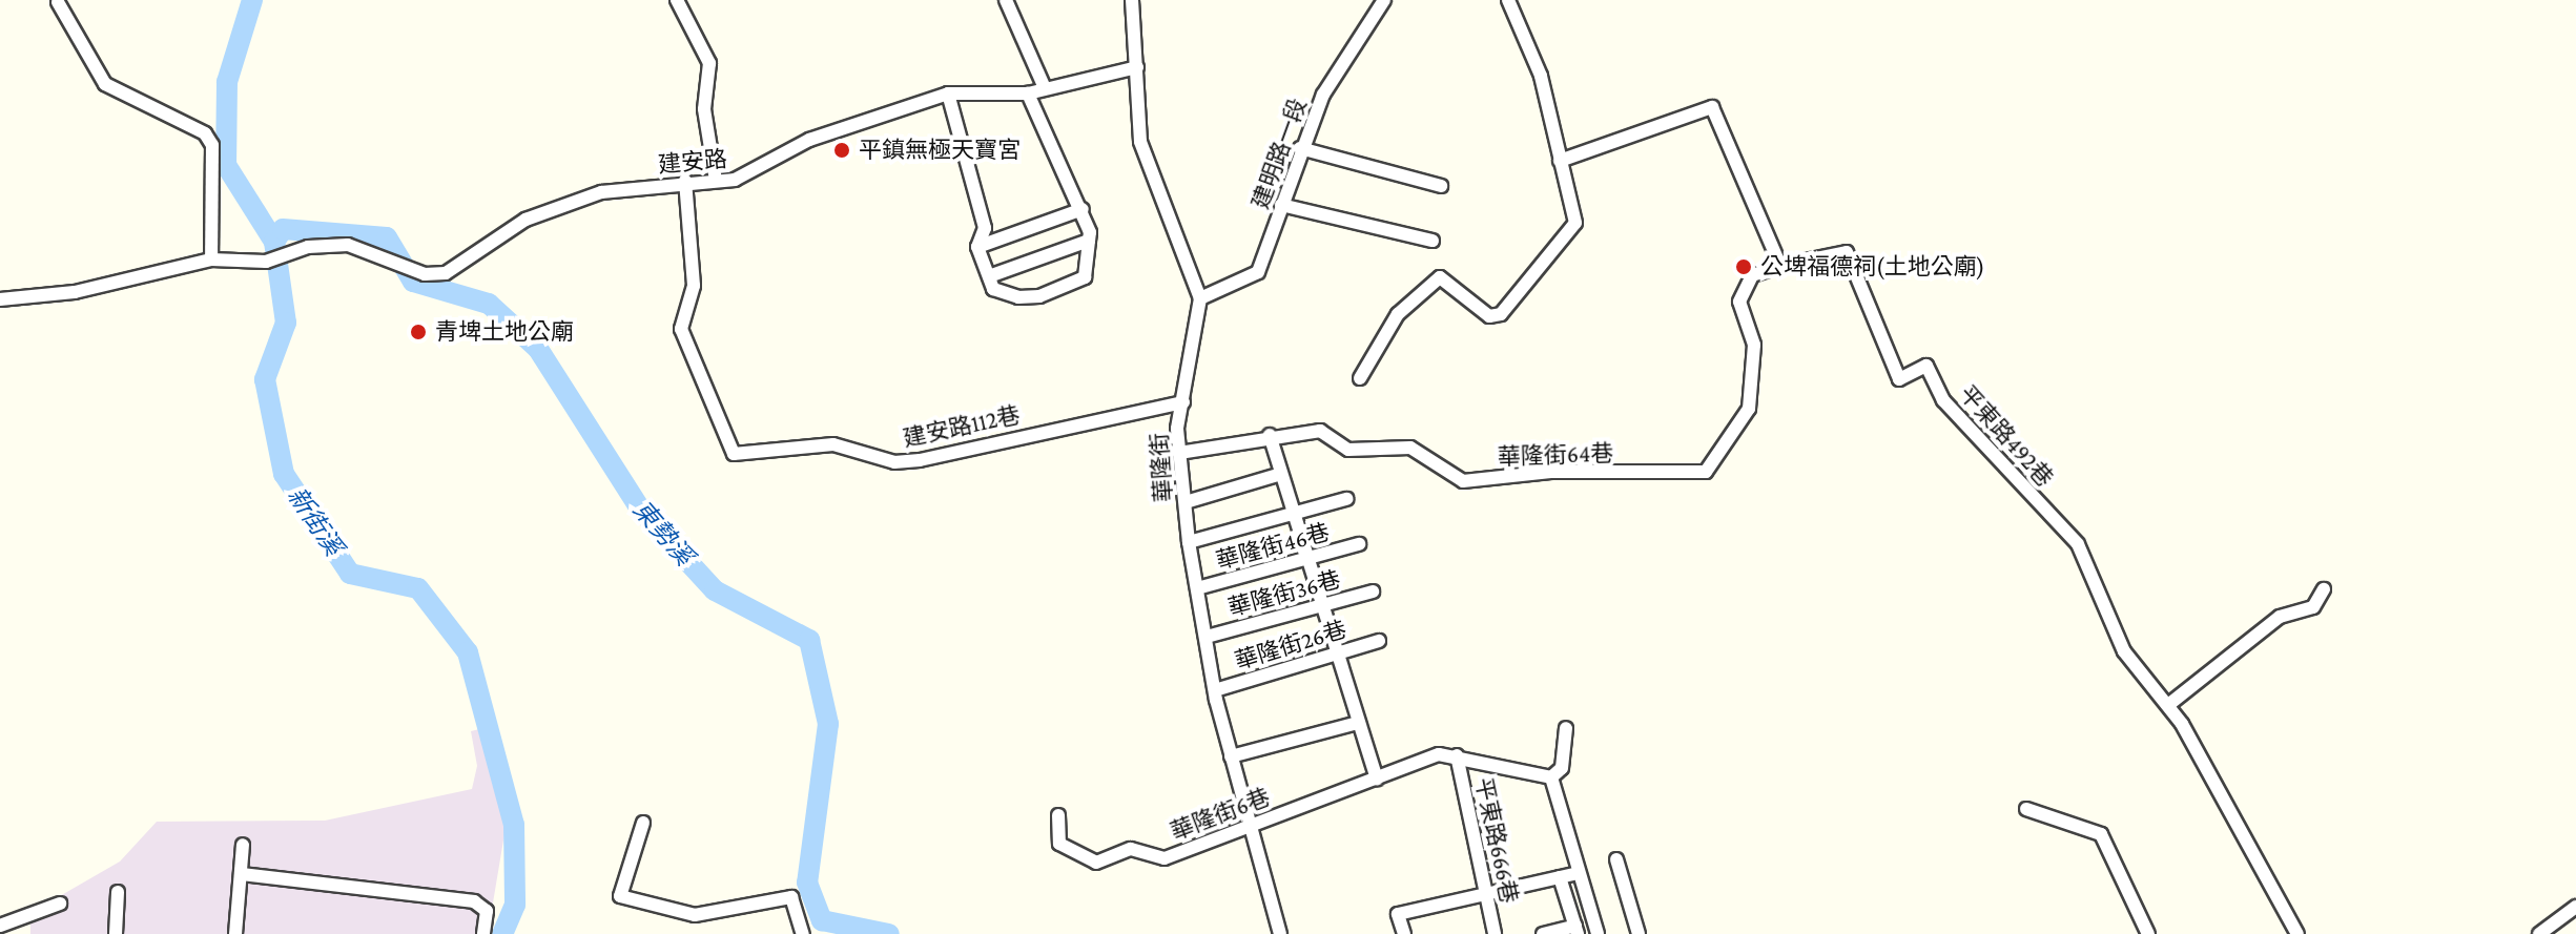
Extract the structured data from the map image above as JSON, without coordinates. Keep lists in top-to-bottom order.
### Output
{
  "streets": {
    "street": [
      "建明路一段",
      "建安路",
      "建安路112巷",
      "平東路492巷",
      "華隆街64巷",
      "華隆街",
      "華隆街46巷",
      "華隆街36巷",
      "華隆街26巷",
      "華隆街6巷",
      "平東路666巷"
    ]
  },
  "crossings": [
    ["建明路一段", "華隆街"],
    ["建安路", "建安路112巷"],
    ["建安路112巷", "華隆街"],
    ["平東路492巷", "華隆街64巷"],
    ["華隆街64巷", "華隆街"],
    ["華隆街", "華隆街46巷"],
    ["華隆街", "華隆街36巷"],
    ["華隆街", "華隆街26巷"],
    ["華隆街", "華隆街6巷"],
    ["華隆街6巷", "平東路666巷"]
  ],
  "water": ["新街溪", "東勢溪"],
  "places": ["平鎮無極天寶宮", "公埤福德祠(土地公廟)", "青埤土地公廟"]
}
